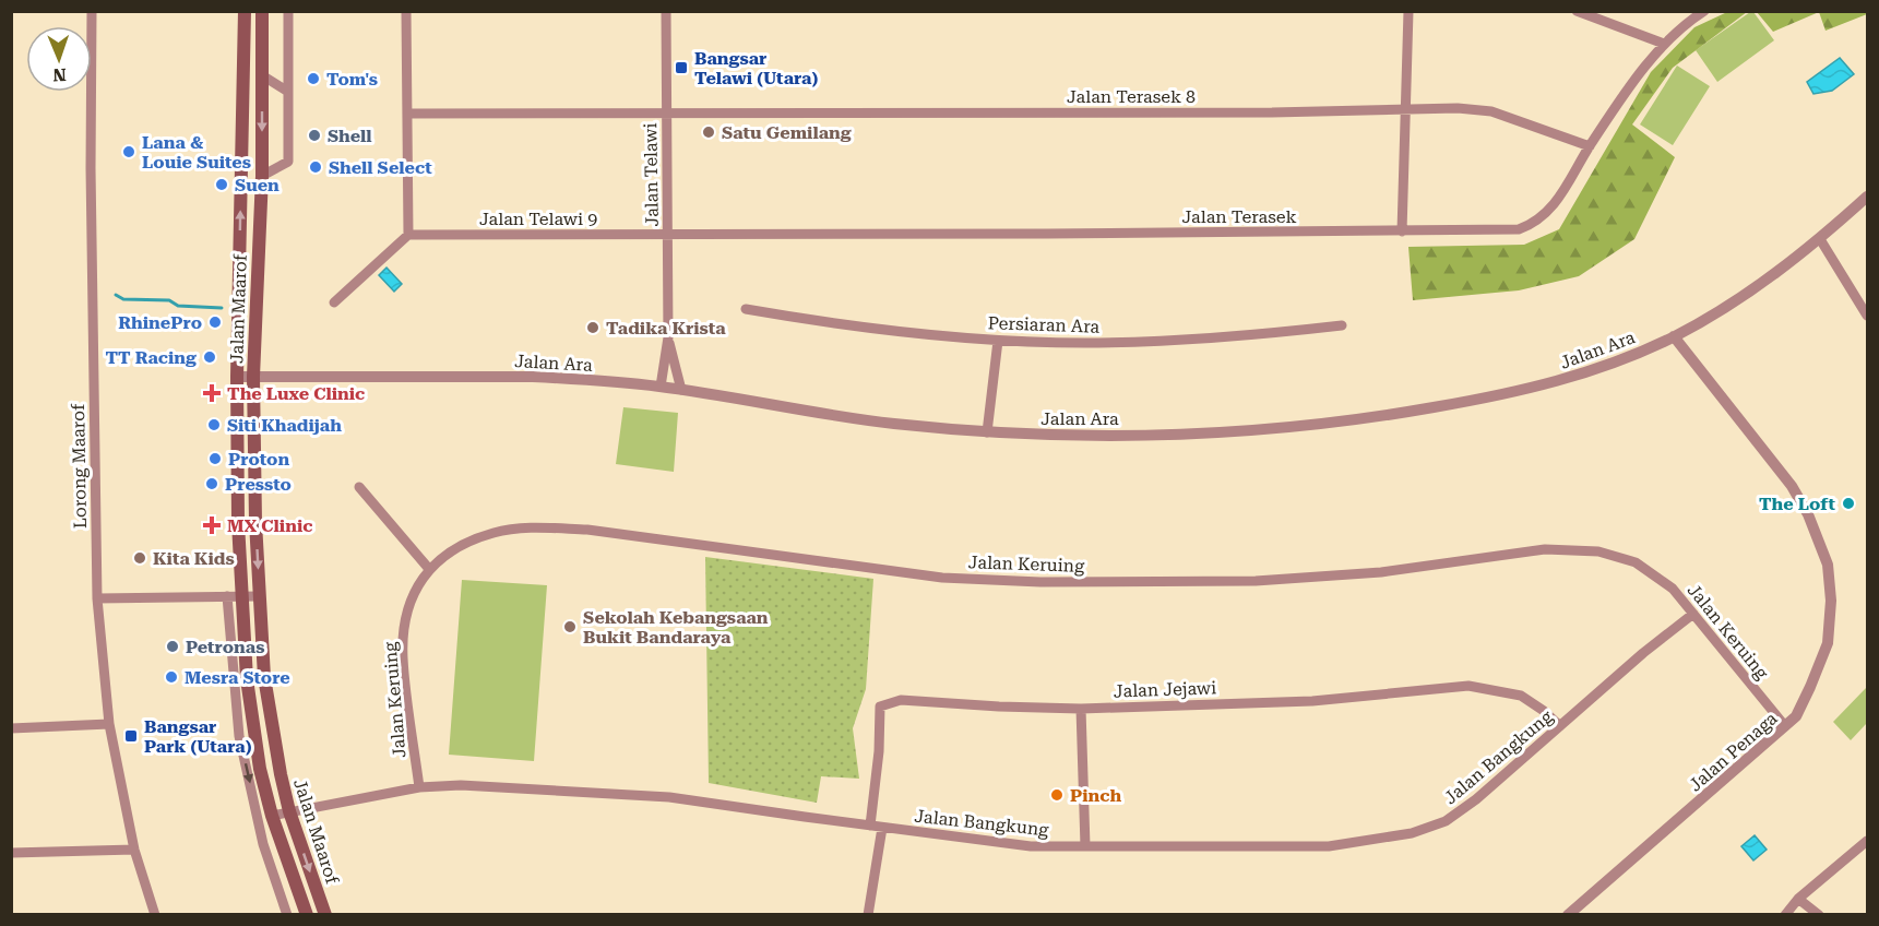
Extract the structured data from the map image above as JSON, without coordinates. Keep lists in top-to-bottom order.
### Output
{
  "streets": {
    "main road": ["Jalan Maarof"],
    "street": [
      "Jalan Terasek 8",
      "Jalan Telawi",
      "Jalan Terasek",
      "Jalan Telawi 9",
      "Persiaran Ara",
      "Jalan Ara",
      "Lorong Maarof",
      "Jalan Keruing",
      "Jalan Jejawi",
      "Jalan Penaga",
      "Jalan Bangkung"
    ]
  },
  "crossings": [
    ["Jalan Terasek 8", "Jalan Telawi"],
    ["Jalan Terasek 8", "Jalan Terasek"],
    ["Jalan Telawi", "Jalan Terasek"],
    ["Jalan Telawi", "Jalan Telawi 9"],
    ["Jalan Telawi", "Jalan Ara"],
    ["Jalan Terasek", "Jalan Telawi 9"],
    ["Jalan Maarof", "Jalan Ara"],
    ["Jalan Maarof", "Jalan Bangkung"],
    ["Jalan Ara", "Jalan Penaga"],
    ["Jalan Keruing", "Jalan Penaga"],
    ["Jalan Keruing", "Jalan Bangkung"],
    ["Jalan Jejawi", "Jalan Bangkung"]
  ],
  "places": {
    "transit": ["Bangsar Telawi (Utara)", "Bangsar Park (Utara)"],
    "other": [
      "Tom's",
      "Satu Gemilang",
      "Shell",
      "Lana & Louie Suites",
      "Shell Select",
      "Suen",
      "RhinePro",
      "Tadika Krista",
      "TT Racing",
      "Siti Khadijah",
      "Proton",
      "Pressto",
      "The Loft",
      "Kita Kids",
      "Sekolah Kebangsaan Bukit Bandaraya",
      "Petronas",
      "Mesra Store",
      "Pinch"
    ],
    "health": ["The Luxe Clinic", "MX Clinic"]
  },
  "north": "bottom"
}
